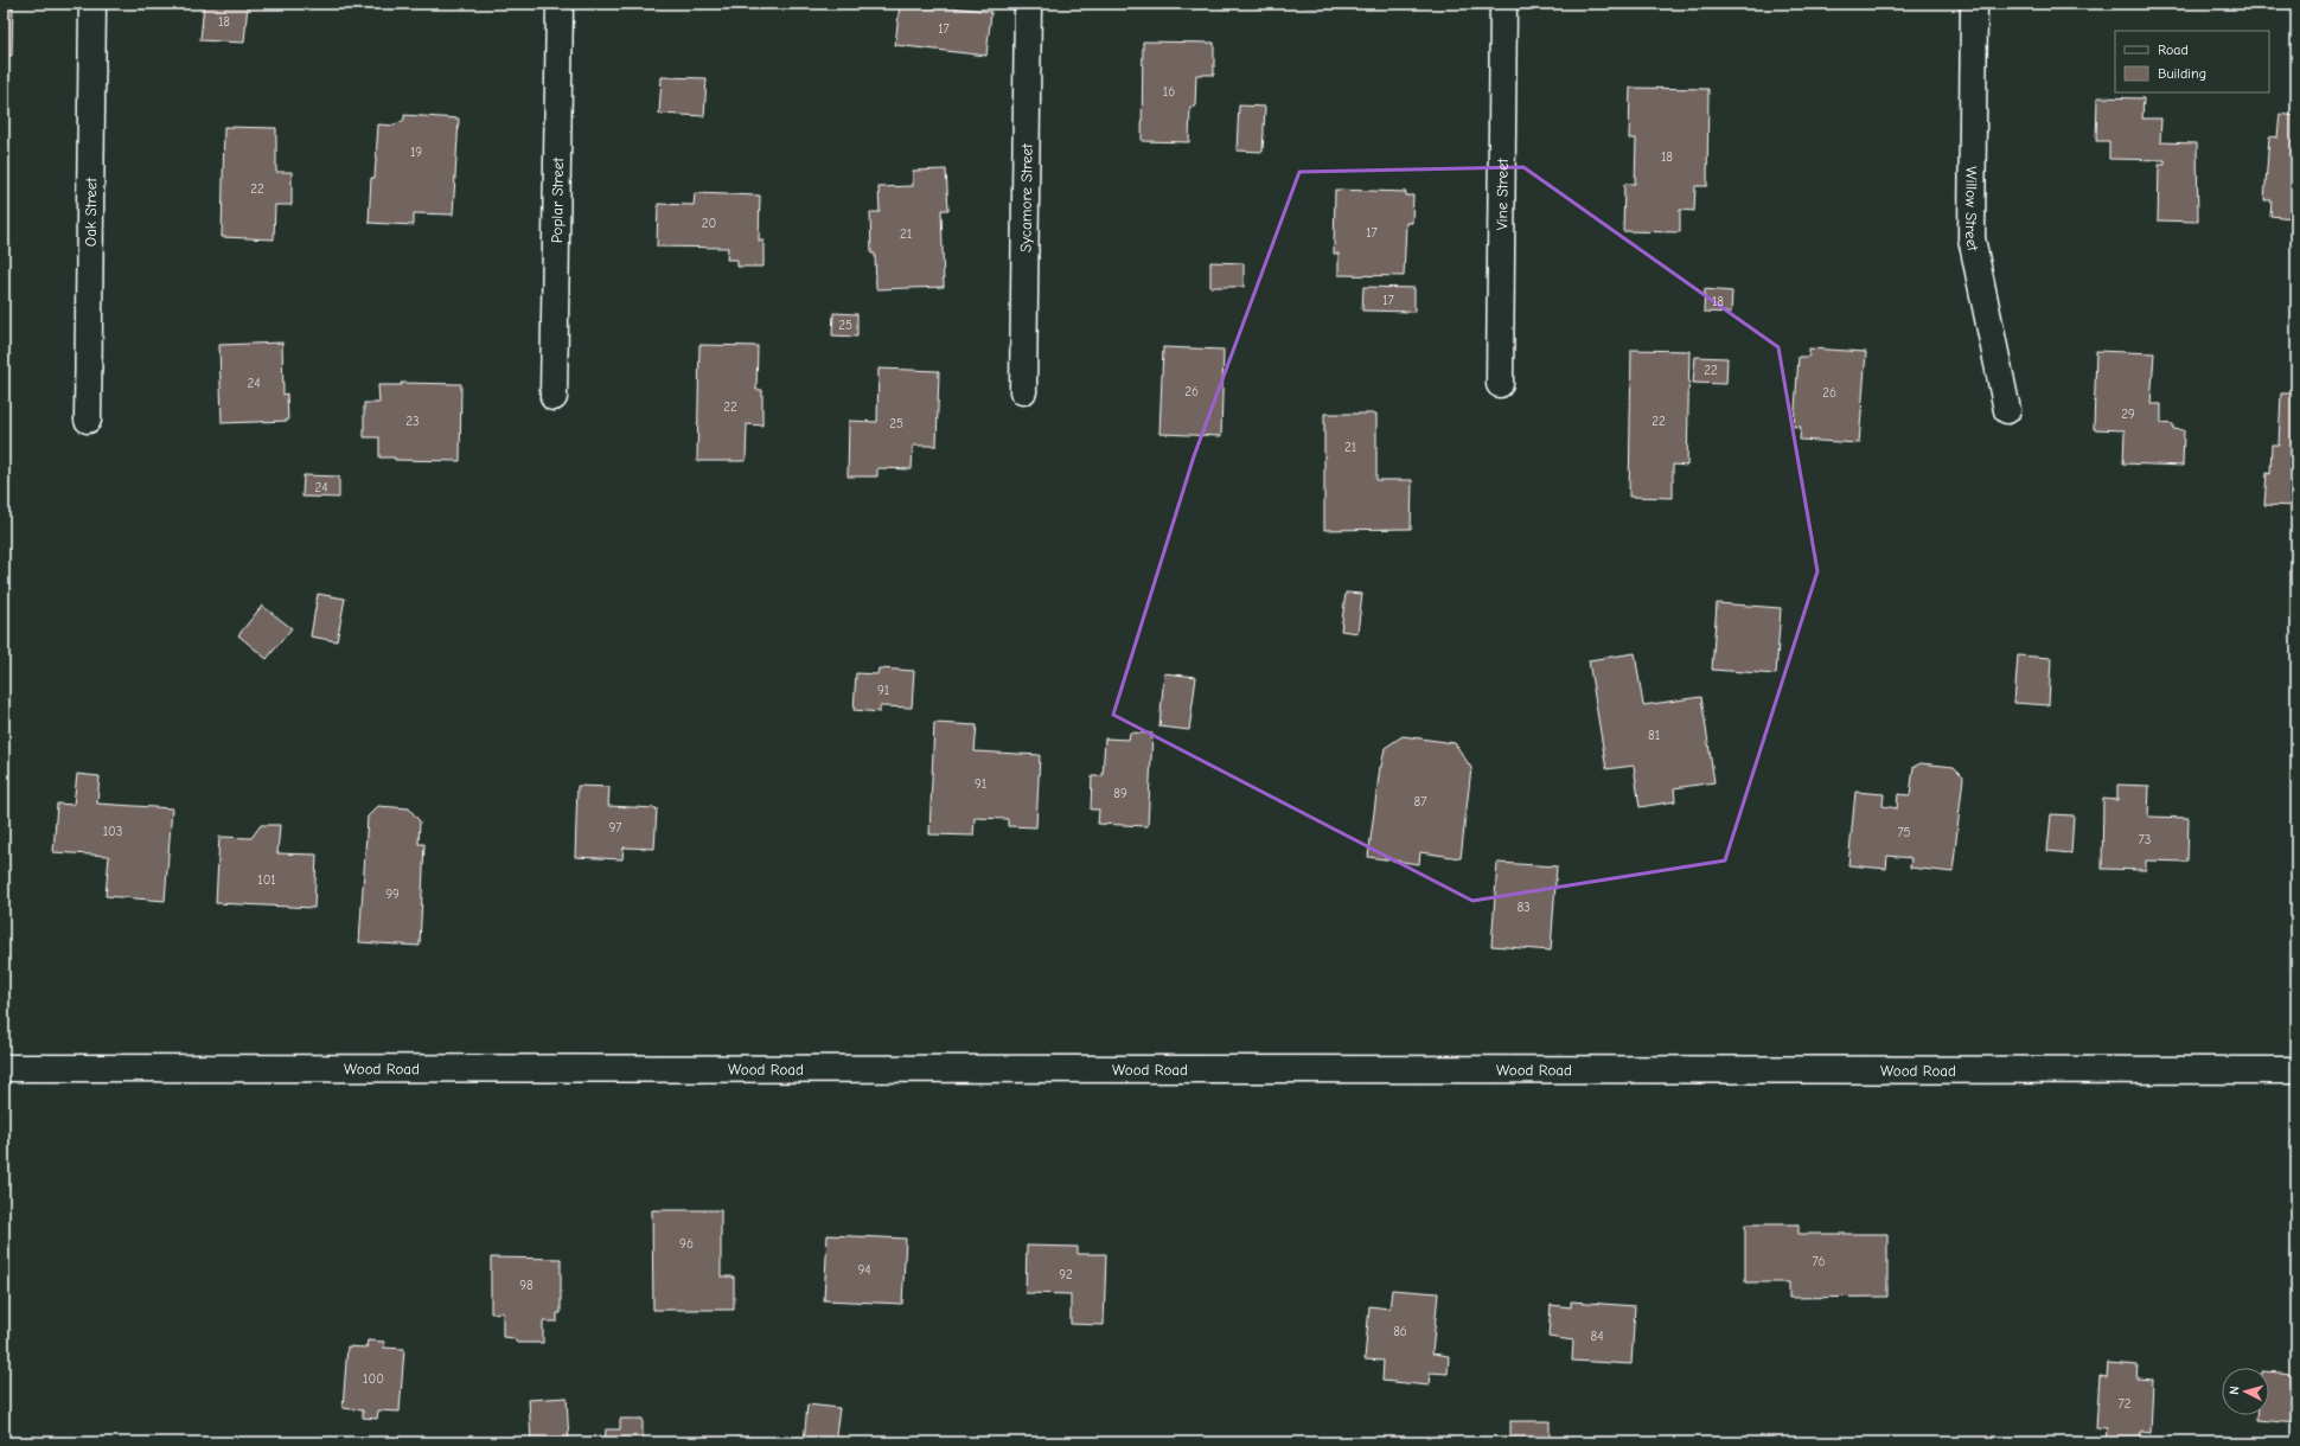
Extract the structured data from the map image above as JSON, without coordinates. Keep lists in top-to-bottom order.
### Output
{
  "streets": {
    "street": [
      "Vine Street",
      "Sycamore Street",
      "Poplar Street",
      "Willow Street",
      "Oak Street",
      "Wood Road"
    ]
  },
  "house_numbers": [
    "18",
    "17",
    "16",
    "19",
    "18",
    "22",
    "20",
    "17",
    "21",
    "17",
    "18",
    "25",
    "22",
    "24",
    "26",
    "26",
    "22",
    "29",
    "23",
    "22",
    "25",
    "21",
    "24",
    "91",
    "81",
    "91",
    "89",
    "87",
    "97",
    "103",
    "75",
    "73",
    "101",
    "99",
    "83",
    "96",
    "76",
    "94",
    "92",
    "98",
    "86",
    "84",
    "100",
    "72"
  ],
  "legend": ["Road", "Building"],
  "north": "left"
}
